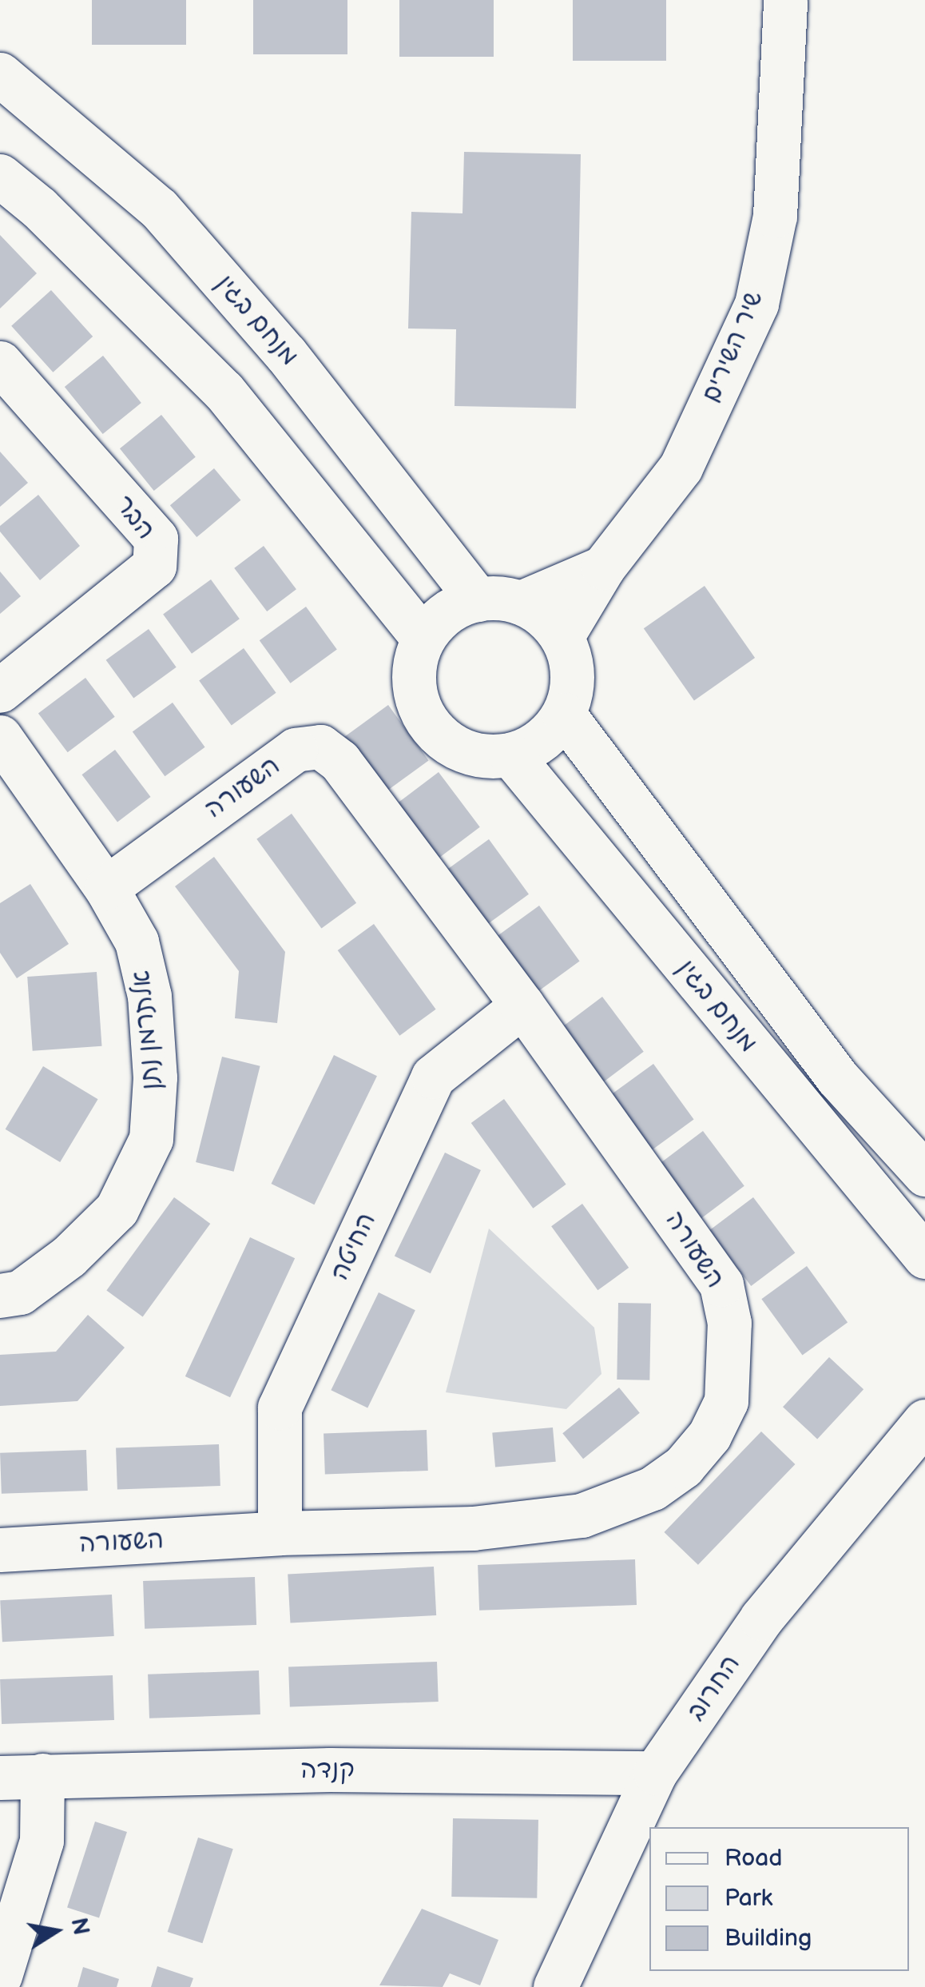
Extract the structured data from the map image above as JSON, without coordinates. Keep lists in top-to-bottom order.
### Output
{
  "streets": {
    "street": [
      "מנחם בגין",
      "שיר השירים",
      "הבר",
      "השעורה",
      "אלתרמן נתן",
      "החיטה",
      "החרוב",
      "קנדה"
    ]
  },
  "crossings": [
    ["מנחם בגין", "שיר השירים"],
    ["השעורה", "אלתרמן נתן"],
    ["השעורה", "החיטה"],
    ["החרוב", "קנדה"]
  ],
  "legend": ["Road", "Park", "Building"],
  "north": "right"
}
